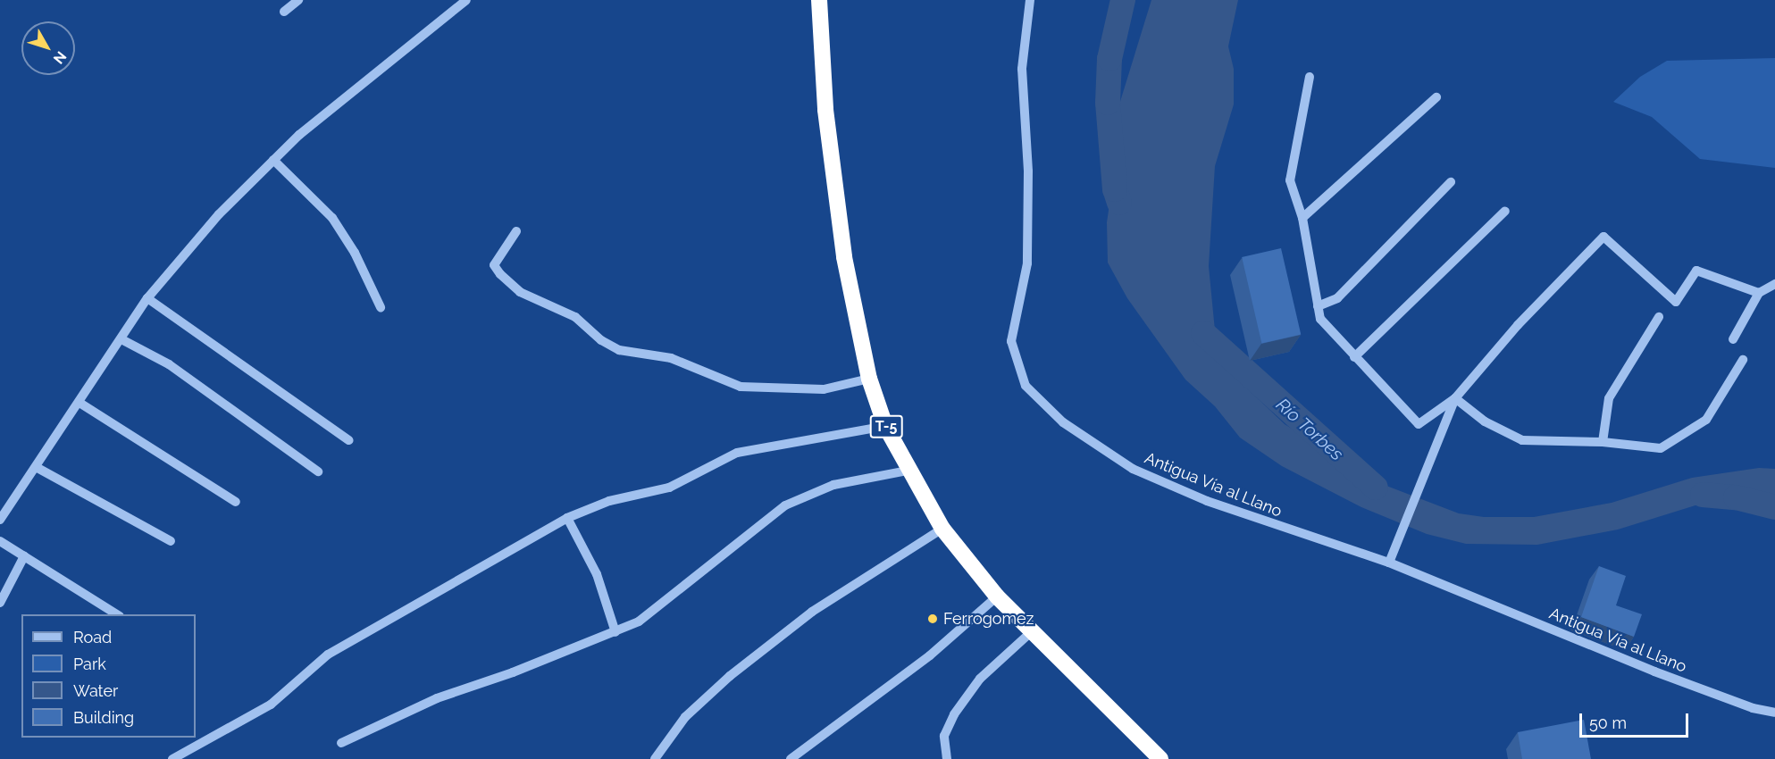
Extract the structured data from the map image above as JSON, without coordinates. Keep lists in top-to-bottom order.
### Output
{
  "streets": {
    "highway": ["T-5"],
    "street": ["Antigua Vía al Llano"]
  },
  "water": ["Río Torbes"],
  "places": ["Ferrogomez"],
  "legend": [
    "Road",
    "Park",
    "Water",
    "Building"
  ],
  "scale_bar": "50 m",
  "north": "bottom right"
}
